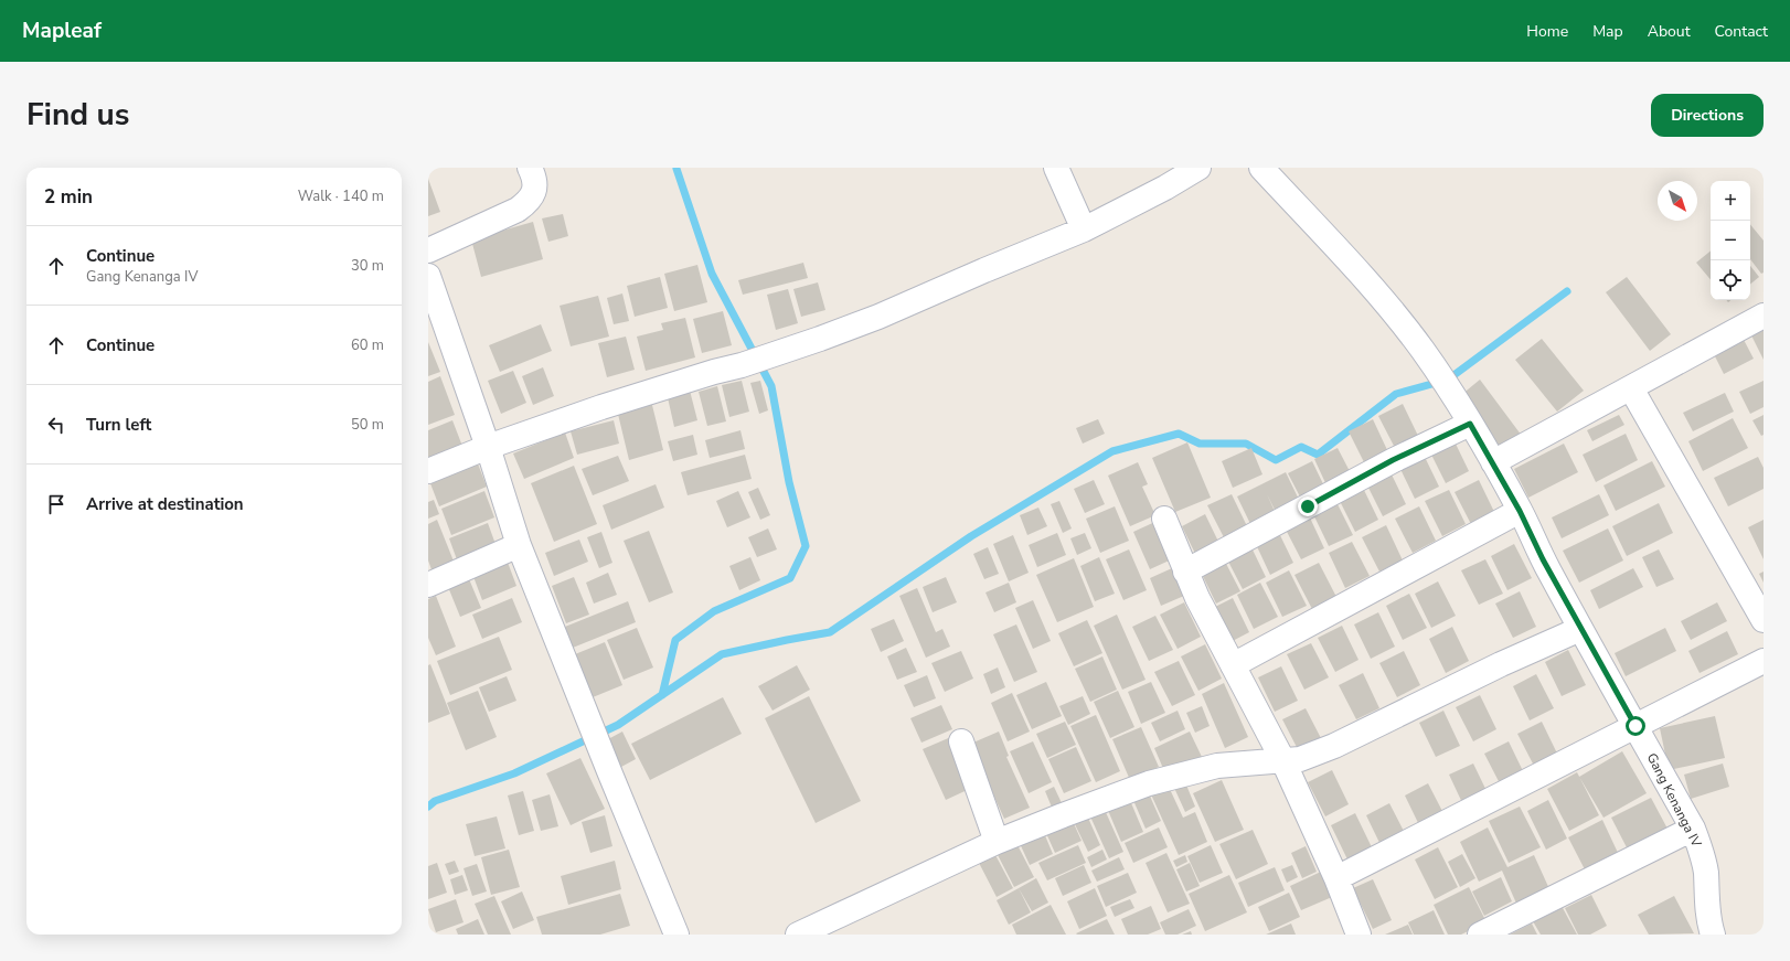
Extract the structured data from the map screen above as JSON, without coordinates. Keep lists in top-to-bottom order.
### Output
{
  "streets": {
    "street": ["Gang Kenanga IV"]
  },
  "north": "bottom right",
  "page": {
    "header": "Mapleaf",
    "nav": [
      "Home",
      "Map",
      "About",
      "Contact"
    ],
    "title": "Find us",
    "buttons": "Directions",
    "heading": ["2 min", "Walk · 140 m"],
    "map_buttons": ["+", "−"],
    "list": [
      ["Continue", "Gang Kenanga IV", "30 m"],
      ["Continue", "60 m"],
      ["Turn left", "50 m"],
      "Arrive at destination"
    ]
  }
}
